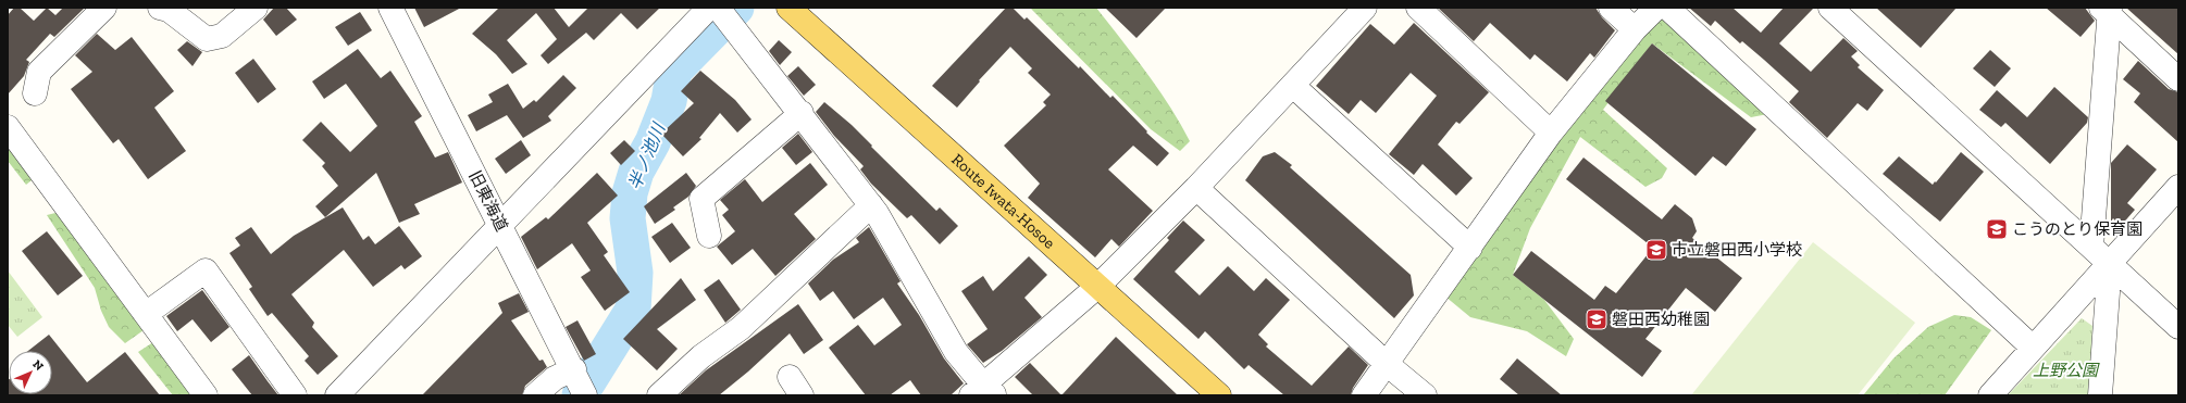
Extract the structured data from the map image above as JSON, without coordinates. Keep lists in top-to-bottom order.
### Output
{
  "streets": {
    "main road": ["Route Iwata-Hosoe"],
    "street": ["旧東海道"]
  },
  "water": ["半ノ池川"],
  "parks": ["上野公園"],
  "places": {
    "school or university": ["こうのとり保育園", "市立磐田西小学校", "磐田西幼稚園"]
  },
  "north": "top right"
}
